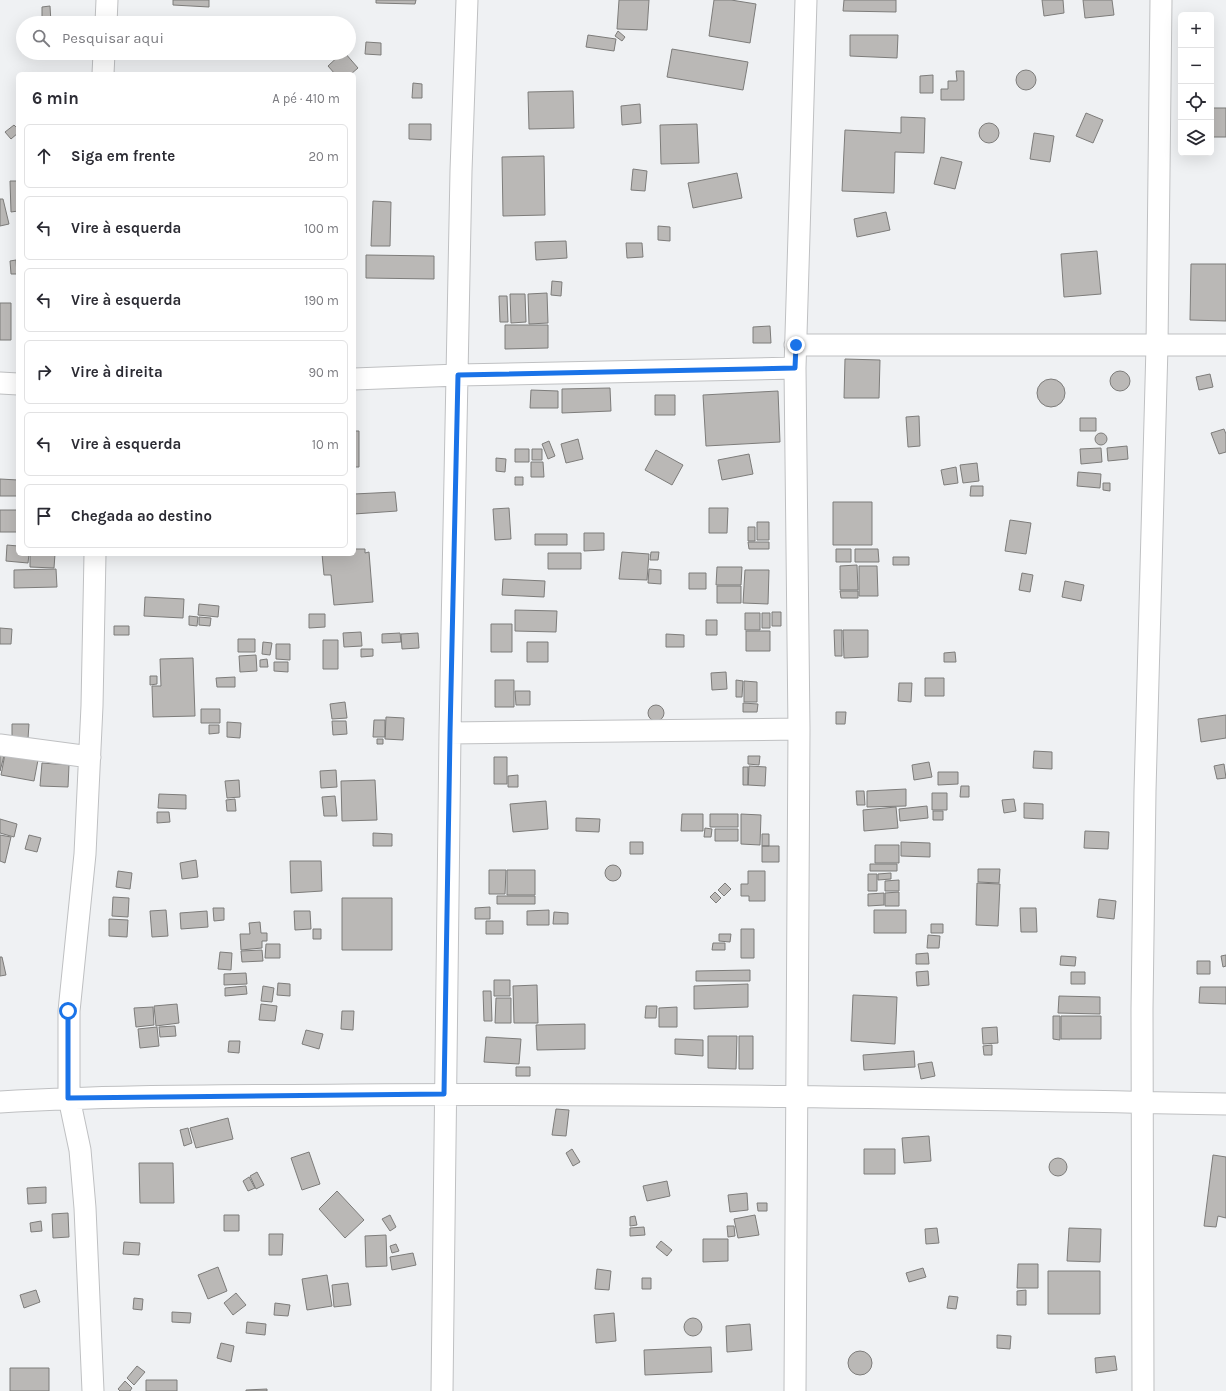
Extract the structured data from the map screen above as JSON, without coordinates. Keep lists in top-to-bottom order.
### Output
{
  "page": {
    "map_buttons": ["+", "−"],
    "search": "Pesquisar aqui",
    "heading": ["6 min", "A pé · 410 m"],
    "list": [
      ["Siga em frente", "20 m"],
      ["Vire à esquerda", "100 m"],
      ["Vire à esquerda", "190 m"],
      ["Vire à direita", "90 m"],
      ["Vire à esquerda", "10 m"],
      "Chegada ao destino"
    ]
  }
}
